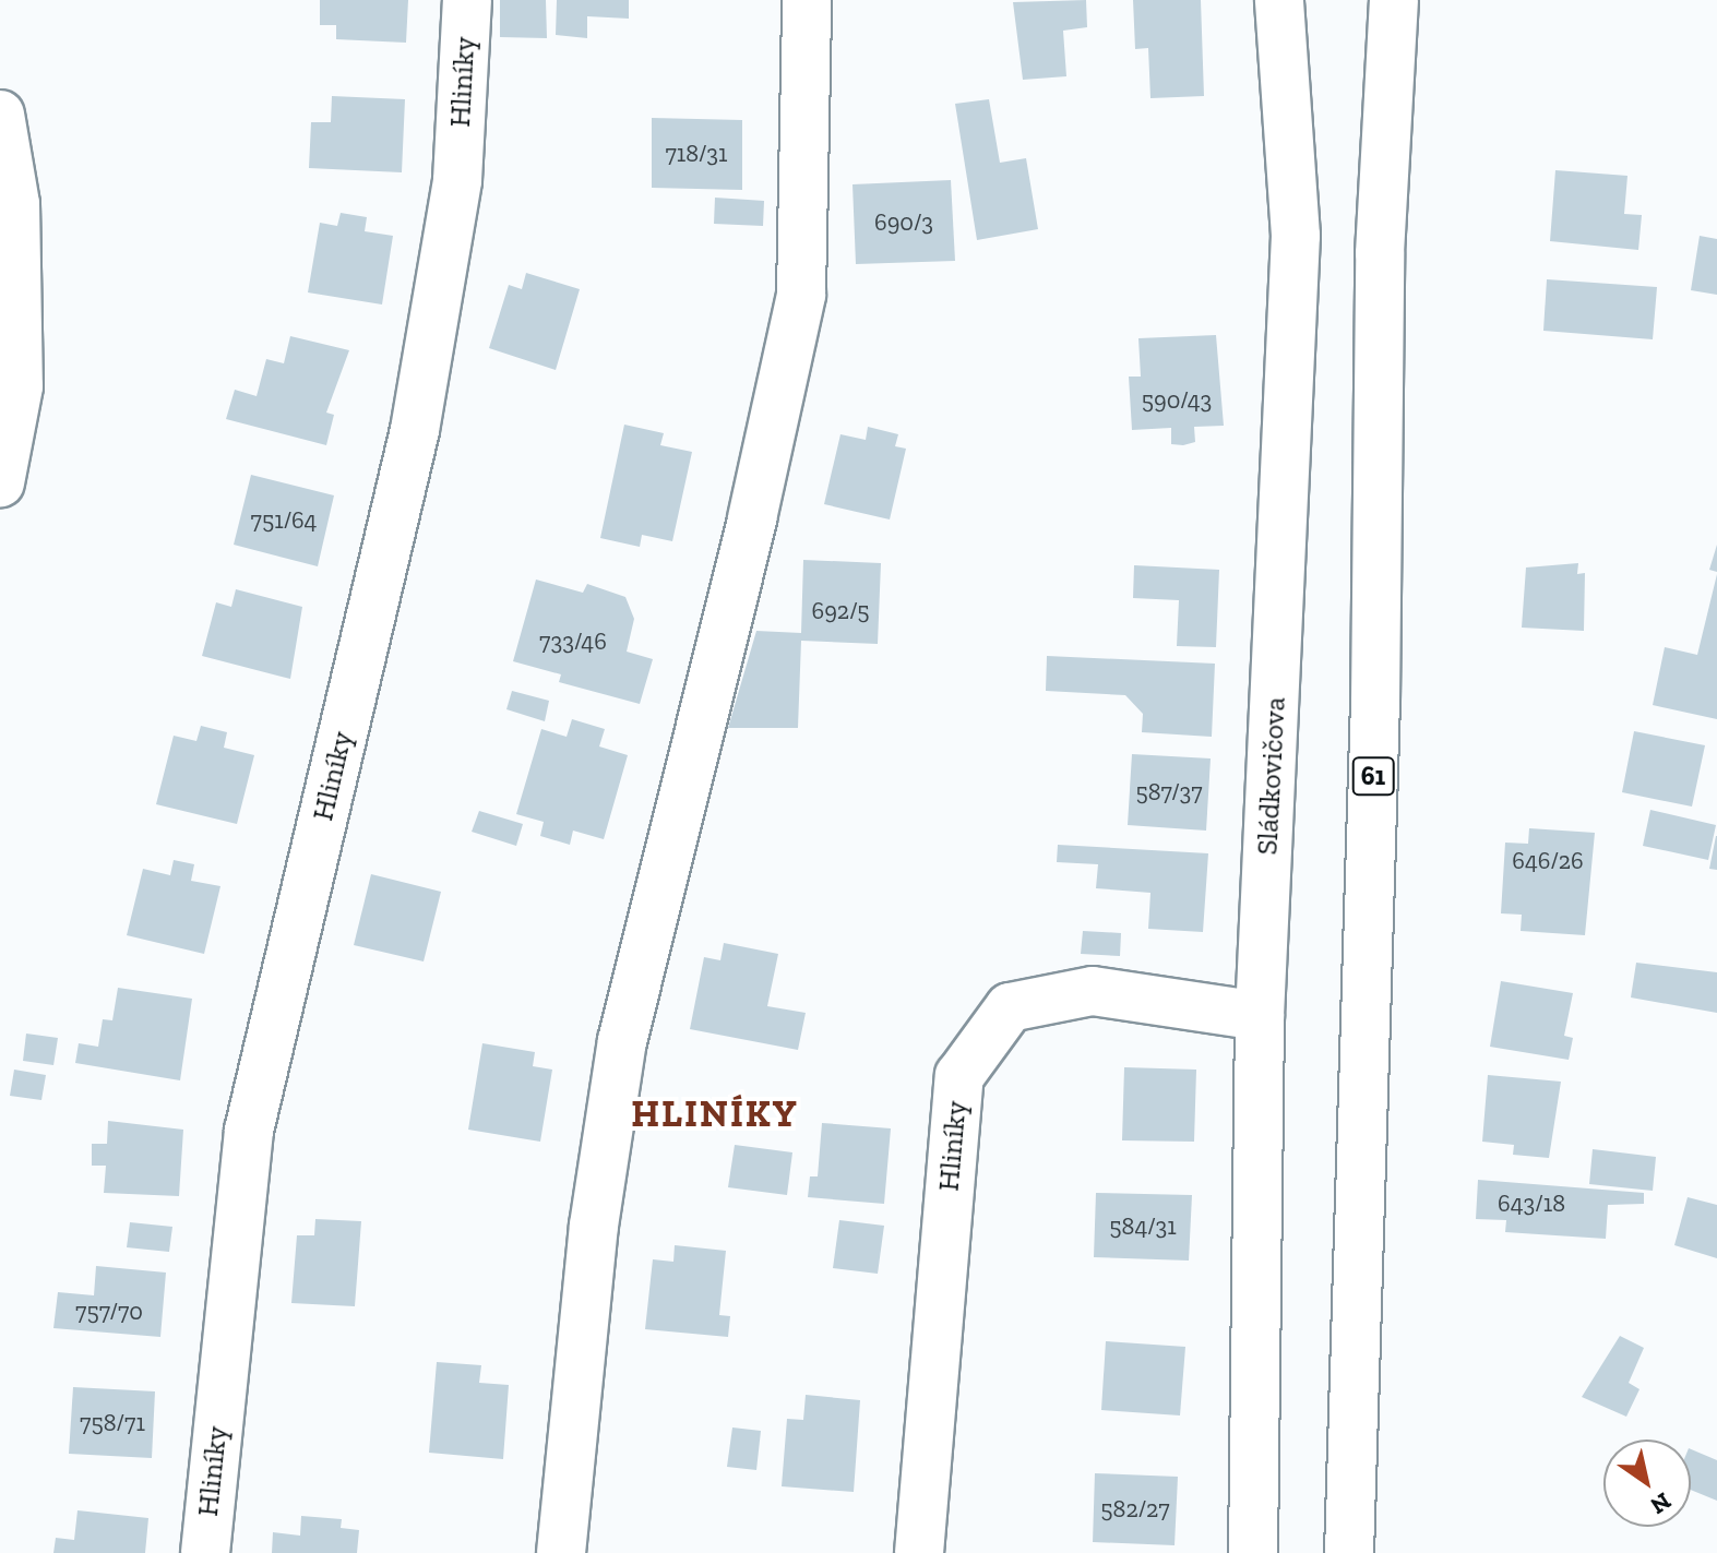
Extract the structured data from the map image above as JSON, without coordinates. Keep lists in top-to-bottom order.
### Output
{
  "streets": {
    "street": ["Hliníky", "Sládkovičova", "61"]
  },
  "crossings": [
    ["Hliníky", "Sládkovičova"]
  ],
  "districts": ["HLINÍKY"],
  "house_numbers": [
    "718/31",
    "690/3",
    "590/43",
    "751/64",
    "692/5",
    "733/46",
    "587/37",
    "646/26",
    "643/18",
    "584/31",
    "757/70",
    "758/71",
    "582/27"
  ],
  "north": "bottom right"
}
